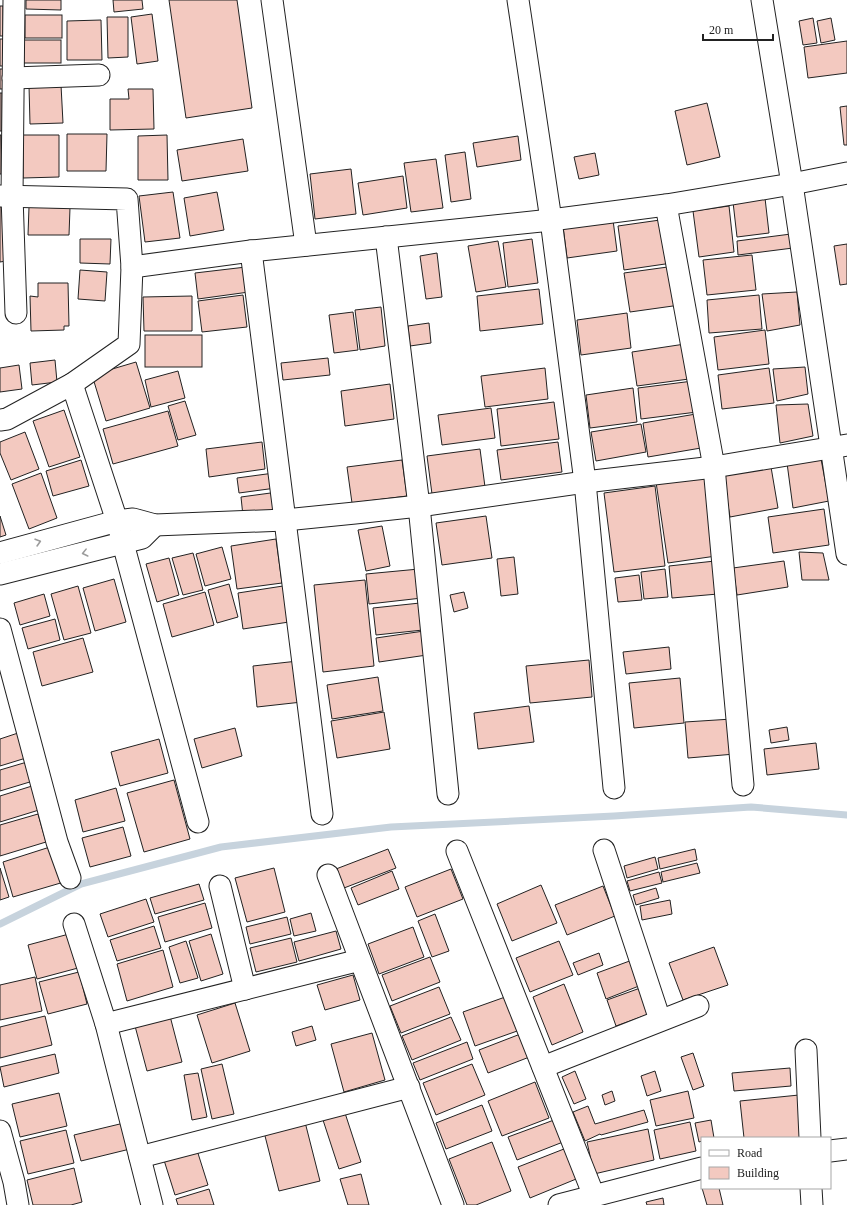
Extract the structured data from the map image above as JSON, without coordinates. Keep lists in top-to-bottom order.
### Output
{
  "legend": ["Road", "Building"],
  "scale_bar": "20 m"
}
